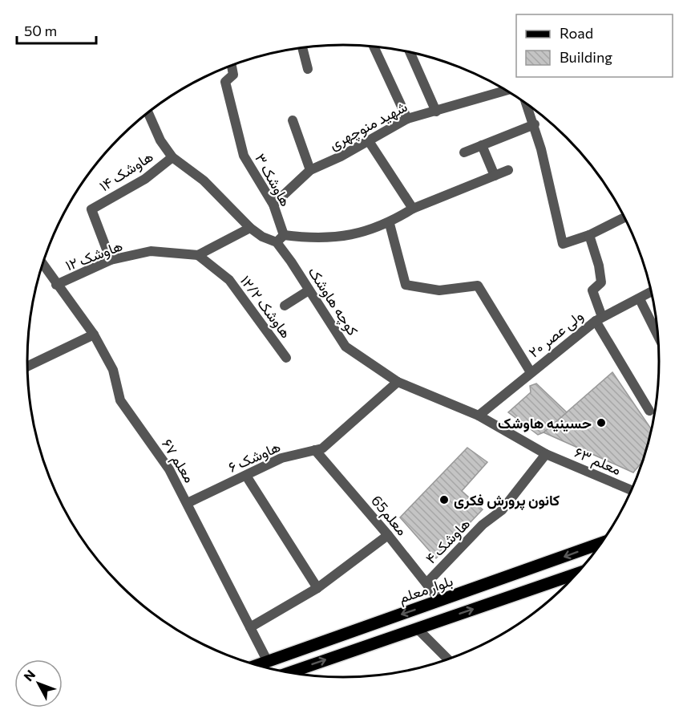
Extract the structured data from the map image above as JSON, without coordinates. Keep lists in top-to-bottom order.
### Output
{
  "streets": {
    "main road": ["بلوار معلم"],
    "street": [
      "شهید منوچهری",
      "هاوشک ۱۴",
      "هاوشک ۳",
      "هاوشک ۱۲",
      "کوچه هاوشک",
      "هاوشک ۱۲/۲",
      "ولی عصر ۲۰",
      "هاوشک ۶",
      "معلم ۶۷",
      "معلم ۶۳",
      "معلم65",
      "هاوشک ۴"
    ]
  },
  "crossings": [
    ["شهید منوچهری", "هاوشک ۳"],
    ["هاوشک ۱۴", "هاوشک ۱۲"],
    ["هاوشک ۱۴", "کوچه هاوشک"],
    ["هاوشک ۳", "کوچه هاوشک"],
    ["هاوشک ۱۲", "هاوشک ۱۲/۲"],
    ["هاوشک ۱۲", "معلم ۶۷"],
    ["کوچه هاوشک", "ولی عصر ۲۰"],
    ["کوچه هاوشک", "هاوشک ۶"],
    ["کوچه هاوشک", "معلم ۶۳"],
    ["کوچه هاوشک", "هاوشک ۴"],
    ["هاوشک ۶", "معلم ۶۷"],
    ["هاوشک ۶", "معلم65"],
    ["معلم ۶۷", "بلوار معلم"],
    ["معلم ۶۳", "هاوشک ۴"],
    ["معلم65", "هاوشک ۴"],
    ["معلم65", "بلوار معلم"]
  ],
  "places": ["حسینیه هاوشک", "کانون پرورش فکری"],
  "legend": ["Road", "Building"],
  "scale_bar": "50 m",
  "north": "top left"
}
